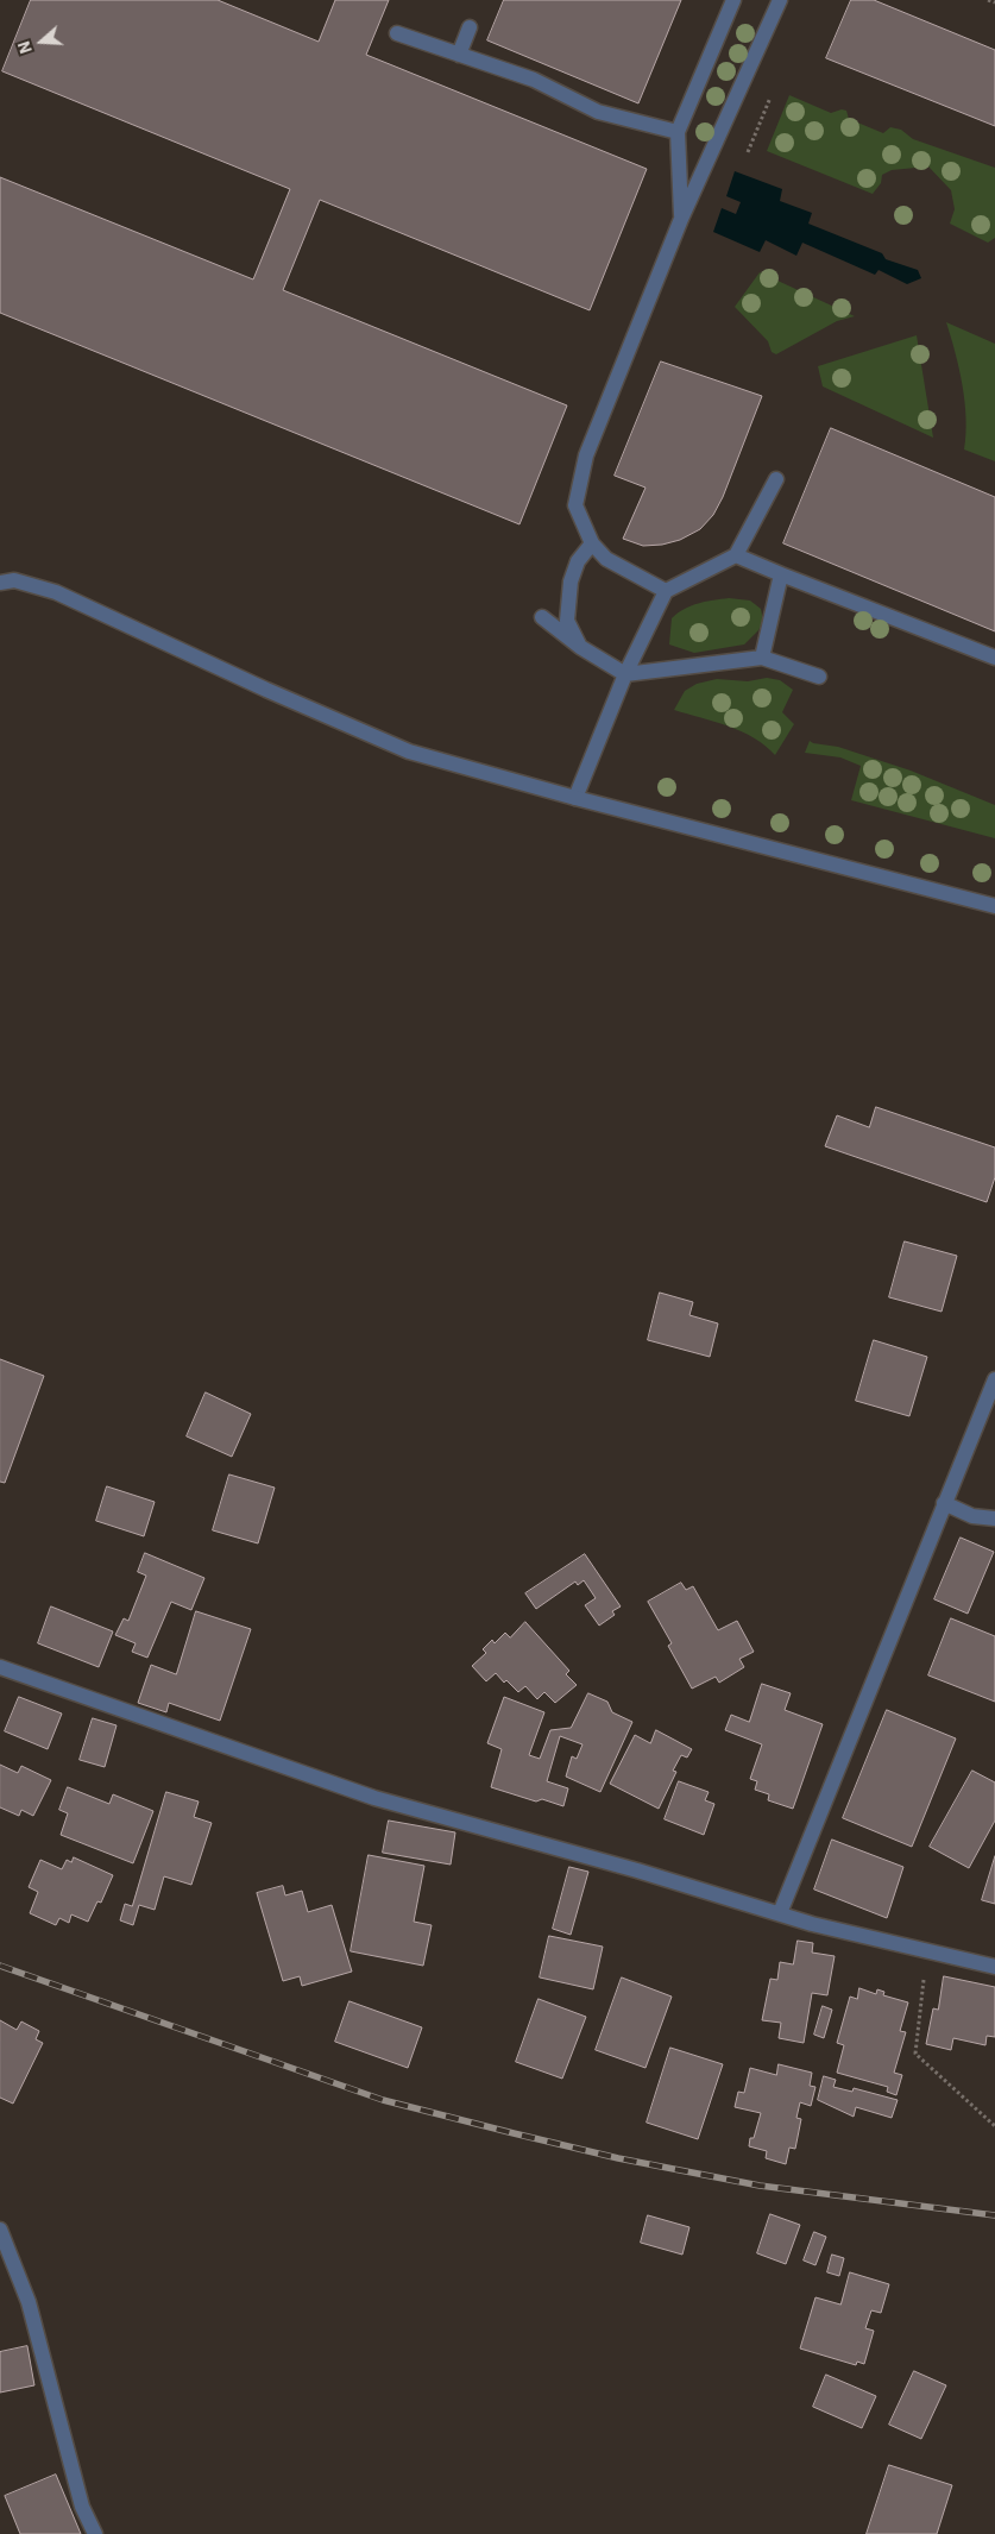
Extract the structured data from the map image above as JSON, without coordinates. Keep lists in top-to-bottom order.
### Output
{
  "north": "left"
}
